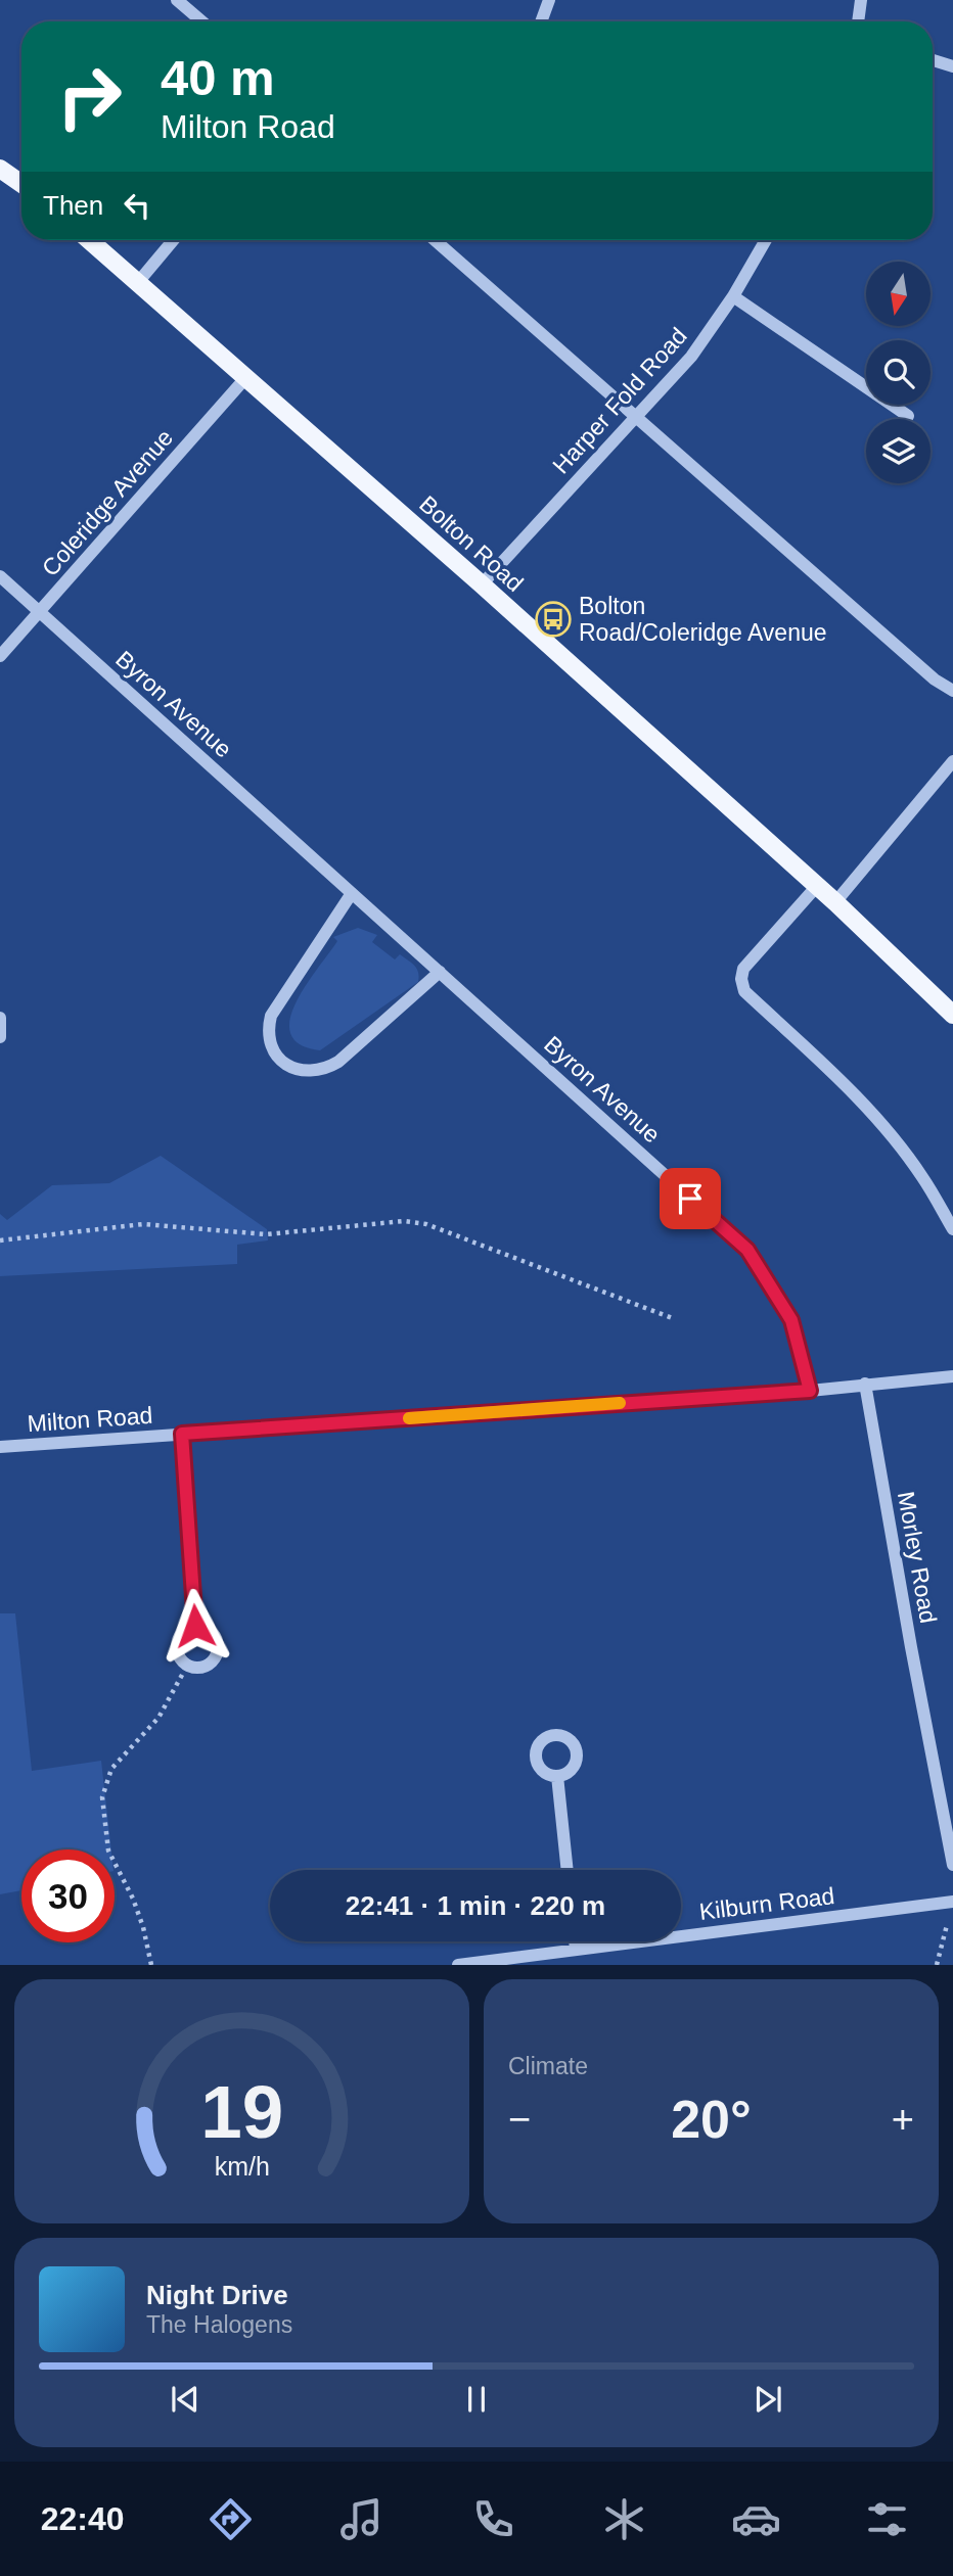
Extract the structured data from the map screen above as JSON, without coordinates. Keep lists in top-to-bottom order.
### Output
{
  "streets": {
    "main road": ["Bolton Road"],
    "street": [
      "Harper Fold Road",
      "Coleridge Avenue",
      "Byron Avenue",
      "Milton Road",
      "Morley Road",
      "Kilburn Road"
    ]
  },
  "crossings": [
    ["Harper Fold Road", "Bolton Road"],
    ["Coleridge Avenue", "Bolton Road"],
    ["Coleridge Avenue", "Byron Avenue"],
    ["Byron Avenue", "Milton Road"],
    ["Milton Road", "Morley Road"]
  ],
  "places": {
    "bus stop": ["Bolton Road/Coleridge Avenue"]
  },
  "north": "bottom",
  "page": {
    "turn": ["40 m", "Milton Road"],
    "then": "Then",
    "limit": "30",
    "trip": "22:41 · 1 min · 220 m",
    "tile": "Climate",
    "heat": ["−", "20°", "+"],
    "song": ["Night Drive", "The Halogens"],
    "tabs": "22:40",
    "gauge": ["19", "km/h"]
  }
}
